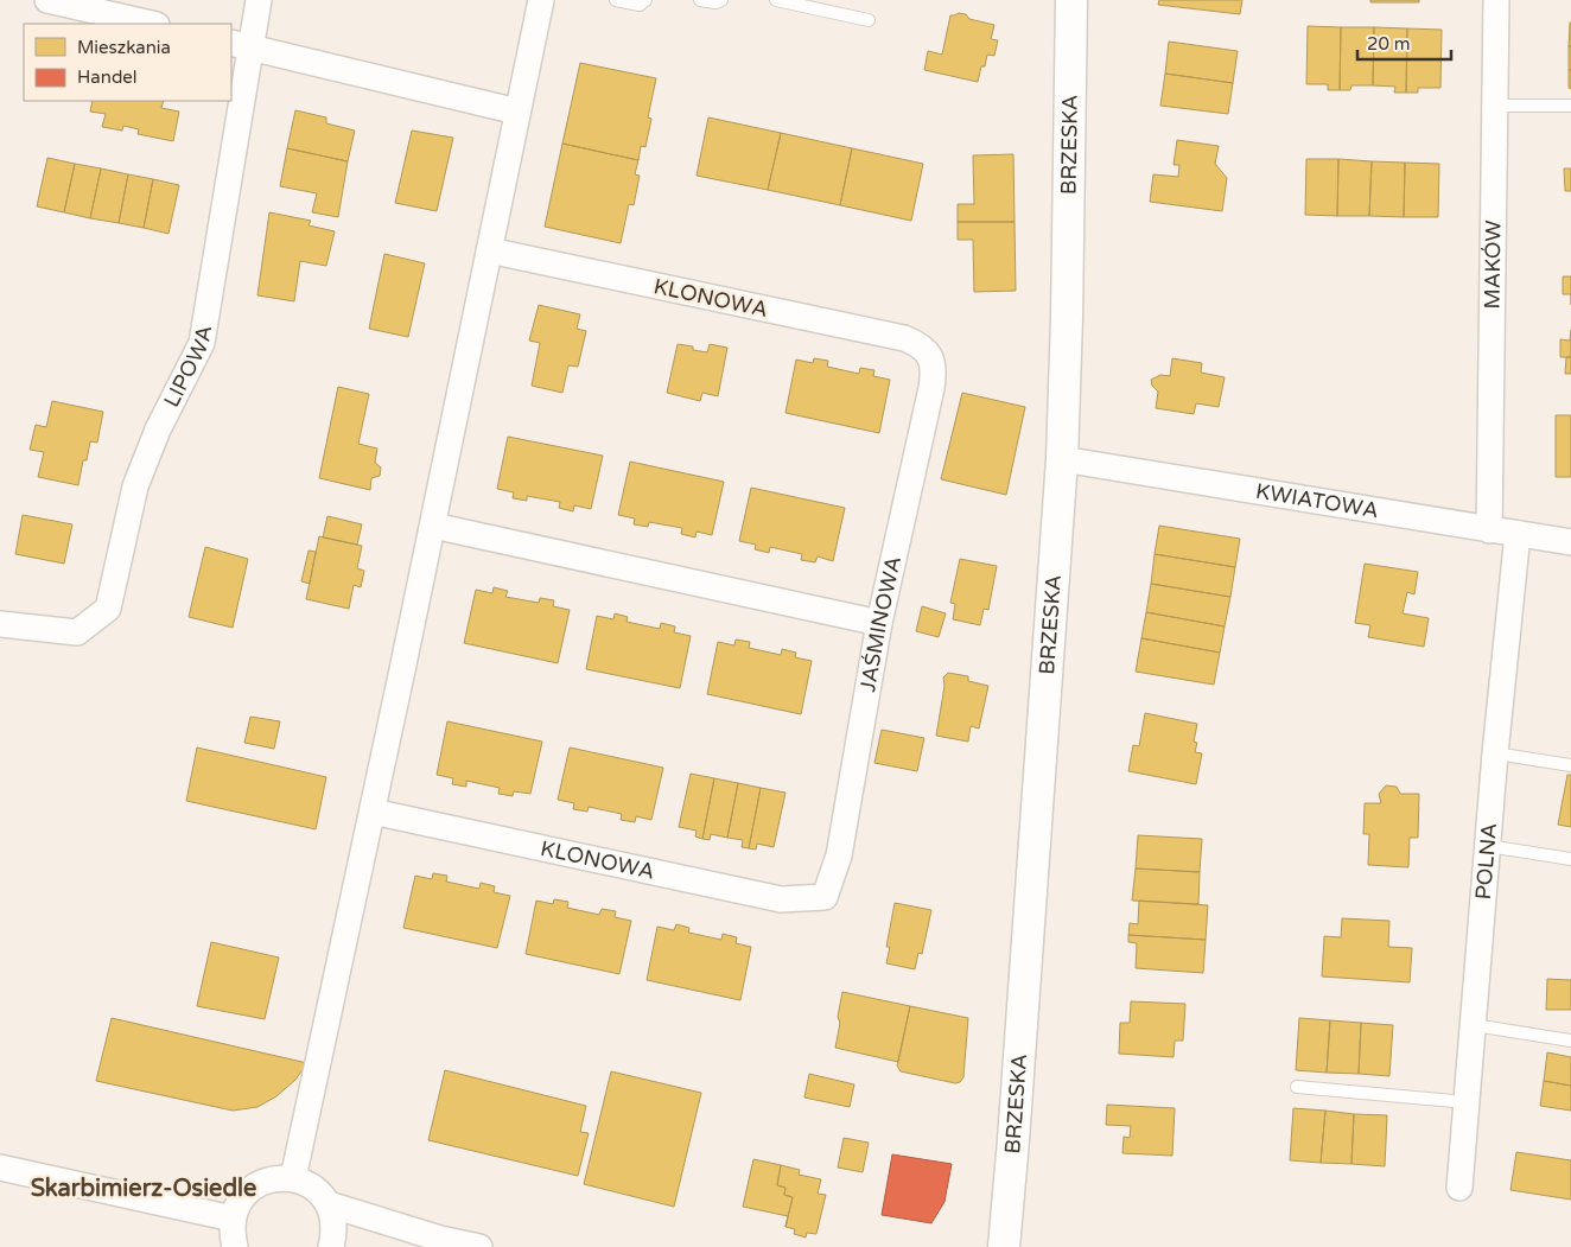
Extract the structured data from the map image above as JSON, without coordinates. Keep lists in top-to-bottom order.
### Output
{
  "streets": {
    "street": [
      "BRZESKA",
      "MAKÓW",
      "KLONOWA",
      "LIPOWA",
      "KWIATOWA",
      "JAŚMINOWA",
      "POLNA"
    ]
  },
  "crossings": [
    ["BRZESKA", "KWIATOWA"],
    ["MAKÓW", "KWIATOWA"],
    ["KLONOWA", "JAŚMINOWA"],
    ["KWIATOWA", "POLNA"]
  ],
  "districts": ["Skarbimierz-Osiedle"],
  "legend": ["Mieszkania", "Handel"],
  "scale_bar": "20 m"
}
